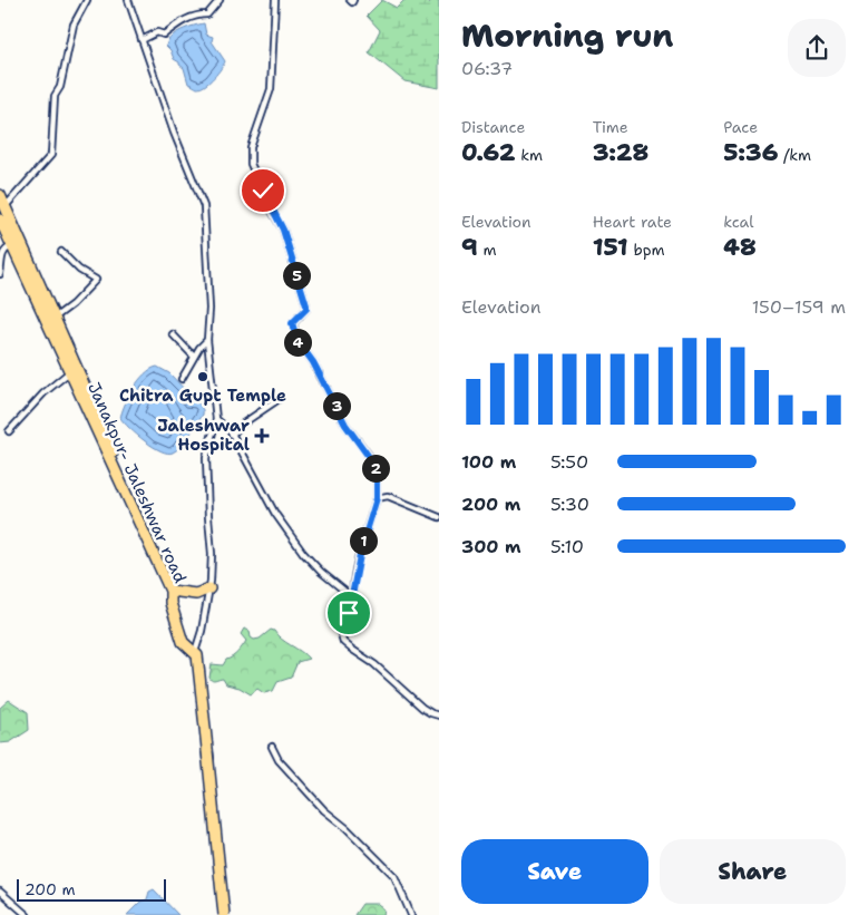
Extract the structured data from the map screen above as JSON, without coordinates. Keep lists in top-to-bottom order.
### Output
{
  "streets": {
    "highway": ["Janakpur- Jaleshwar road"]
  },
  "places": {
    "other": ["Chitra Gupt Temple"],
    "health": ["Jaleshwar Hospital"]
  },
  "scale_bar": "200 m",
  "page": {
    "heading": ["Morning run", "06:37"],
    "stats": [
      ["Distance", "0.62 km"],
      ["Time", "3:28"],
      ["Pace", "5:36 /km"],
      ["Elevation", "9 m"],
      ["Heart rate", "151 bpm"],
      ["kcal", "48"]
    ],
    "pins": [
      "5",
      "4",
      "3",
      "2",
      "1"
    ],
    "chart": ["Elevation", "150–159 m"],
    "list": [
      {
        "name": "100 m",
        "note": "5:50"
      },
      {
        "name": "200 m",
        "note": "5:30"
      },
      {
        "name": "300 m",
        "note": "5:10"
      }
    ],
    "buttons": ["Save", "Share"],
    "scale": "200 m"
  }
}
